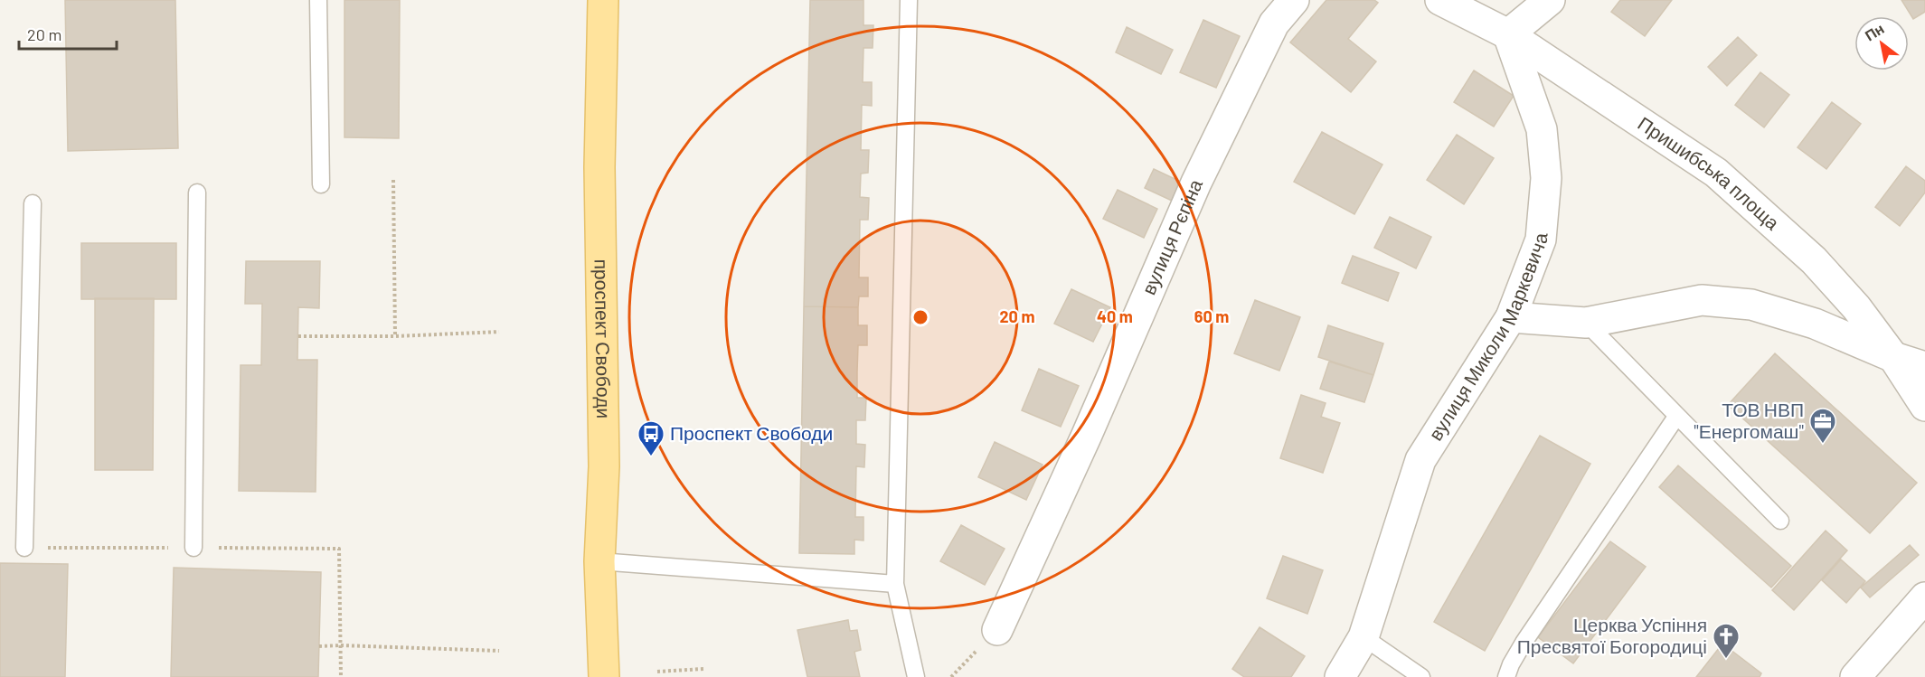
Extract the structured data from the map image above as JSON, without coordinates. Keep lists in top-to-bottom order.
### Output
{
  "streets": {
    "main road": ["проспект Свободи"],
    "street": ["Пришибська площа", "вулиця Рєпіна", "вулиця Миколи Маркевича"]
  },
  "crossings": [
    ["Пришибська площа", "вулиця Миколи Маркевича"]
  ],
  "places": {
    "office": ["ТОВ НВП \"Енергомаш\""],
    "bus stop": ["Проспект Свободи"],
    "church": ["Церква Успіння Пресвятої Богородиці"]
  },
  "scale_bar": "20 m",
  "north": "top left",
  "rings": ["20 m", "40 m", "60 m"]
}
